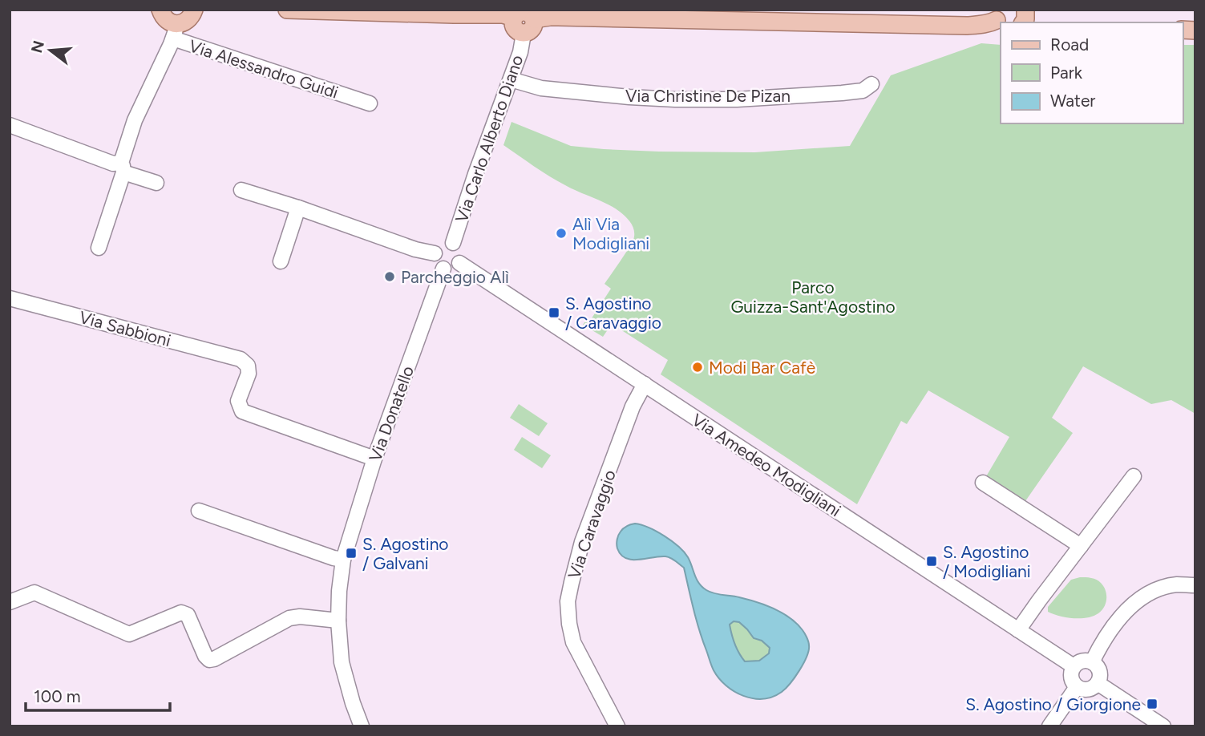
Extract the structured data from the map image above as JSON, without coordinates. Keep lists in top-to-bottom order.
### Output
{
  "streets": {
    "main road": ["Via Alessandro Guidi", "Via Carlo Alberto Diano"],
    "street": [
      "Via Christine De Pizan",
      "Via Sabbioni",
      "Via Donatello",
      "Via Amedeo Modigliani",
      "Via Caravaggio"
    ]
  },
  "crossings": [
    ["Via Christine De Pizan", "Via Carlo Alberto Diano"],
    ["Via Carlo Alberto Diano", "Via Donatello"],
    ["Via Carlo Alberto Diano", "Via Amedeo Modigliani"],
    ["Via Sabbioni", "Via Donatello"],
    ["Via Donatello", "Via Amedeo Modigliani"],
    ["Via Amedeo Modigliani", "Via Caravaggio"]
  ],
  "parks": ["Parco Guizza-Sant'Agostino"],
  "places": {
    "other": ["Alì Via Modigliani", "Parcheggio Alì", "Modi Bar Cafè"],
    "transit": [
      "S. Agostino / Caravaggio",
      "S. Agostino / Galvani",
      "S. Agostino / Modigliani",
      "S. Agostino / Giorgione"
    ]
  },
  "legend": ["Road", "Park", "Water"],
  "scale_bar": "100 m",
  "north": "left"
}
